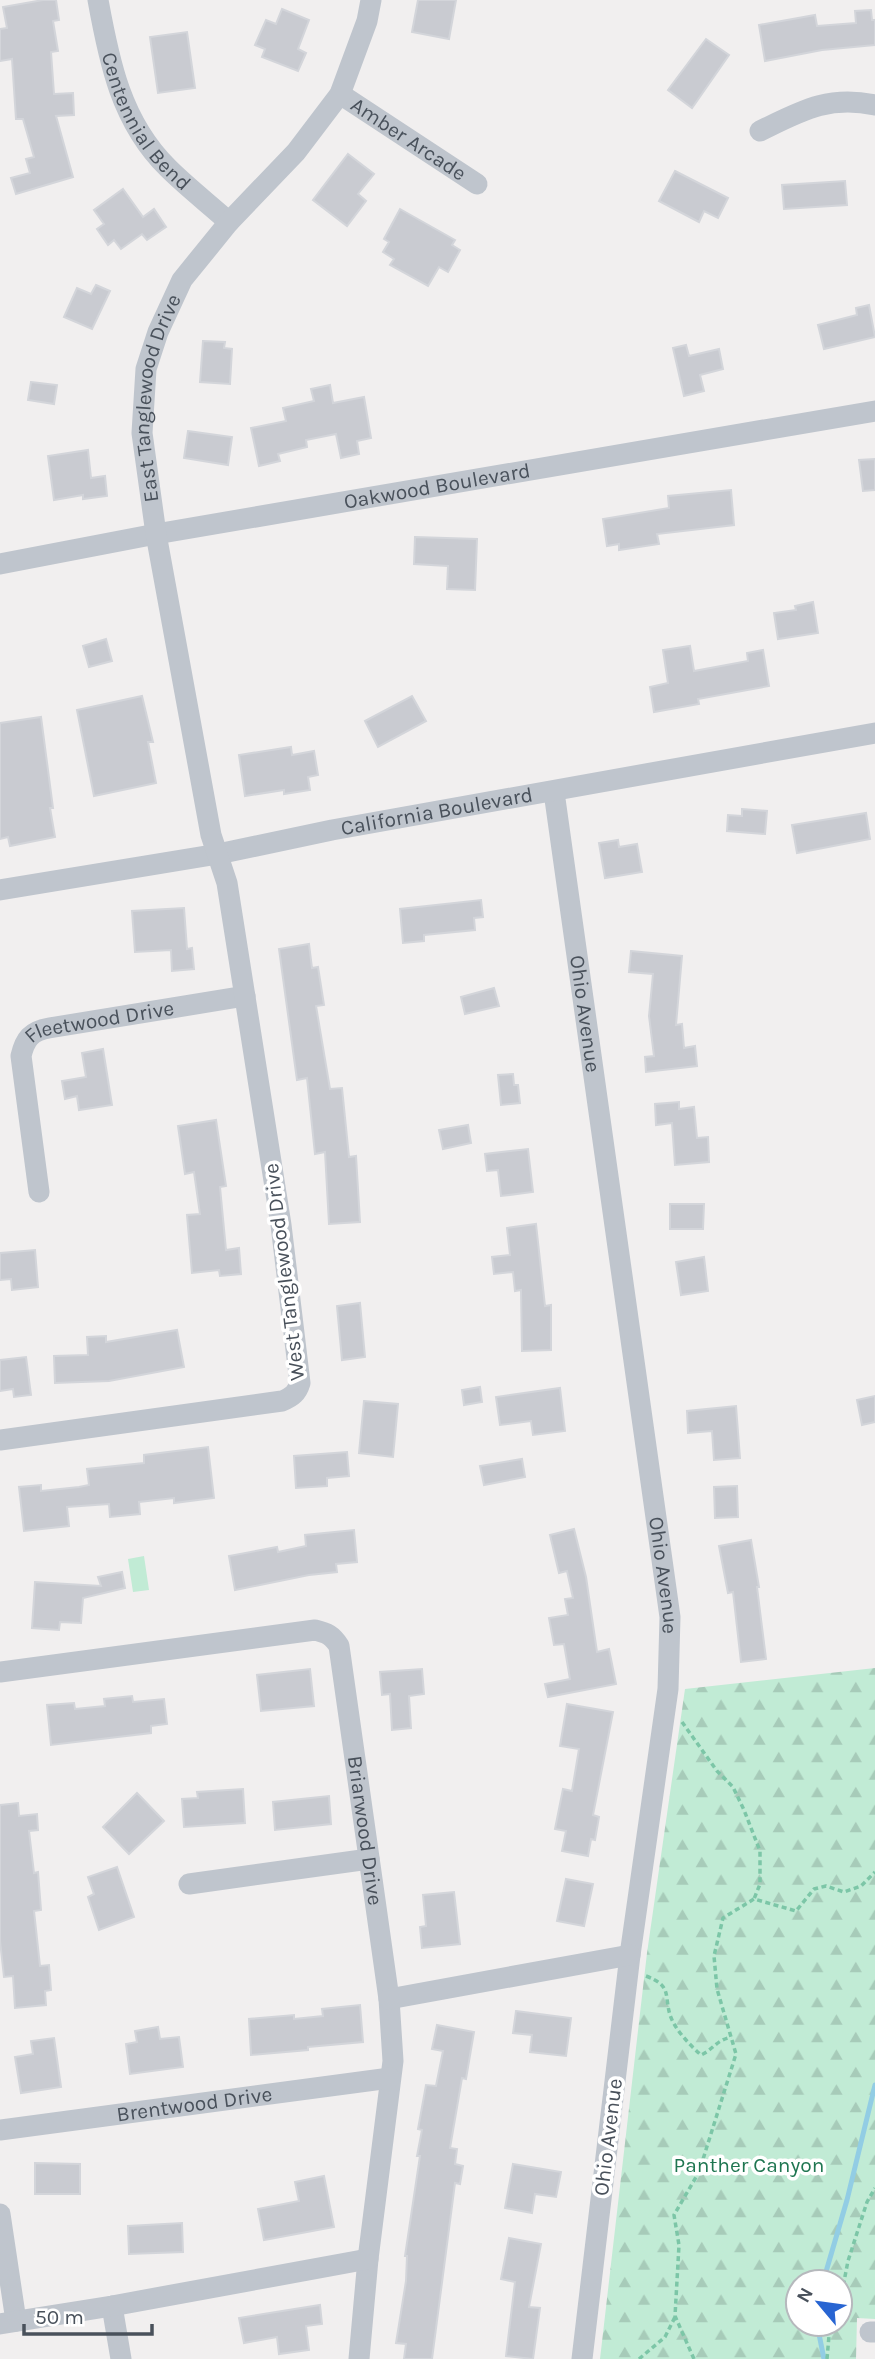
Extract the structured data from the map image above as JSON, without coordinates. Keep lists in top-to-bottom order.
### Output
{
  "streets": {
    "street": [
      "Centennial Bend",
      "Amber Arcade",
      "East Tanglewood Drive",
      "Oakwood Boulevard",
      "California Boulevard",
      "Ohio Avenue",
      "Fleetwood Drive",
      "West Tanglewood Drive",
      "Briarwood Drive",
      "Brentwood Drive"
    ]
  },
  "crossings": [
    ["Centennial Bend", "East Tanglewood Drive"],
    ["Amber Arcade", "East Tanglewood Drive"],
    ["East Tanglewood Drive", "Oakwood Boulevard"],
    ["East Tanglewood Drive", "California Boulevard"],
    ["East Tanglewood Drive", "West Tanglewood Drive"],
    ["California Boulevard", "Ohio Avenue"],
    ["California Boulevard", "West Tanglewood Drive"],
    ["Fleetwood Drive", "West Tanglewood Drive"],
    ["Briarwood Drive", "Brentwood Drive"]
  ],
  "parks": ["Panther Canyon"],
  "scale_bar": "50 m",
  "north": "top left"
}
